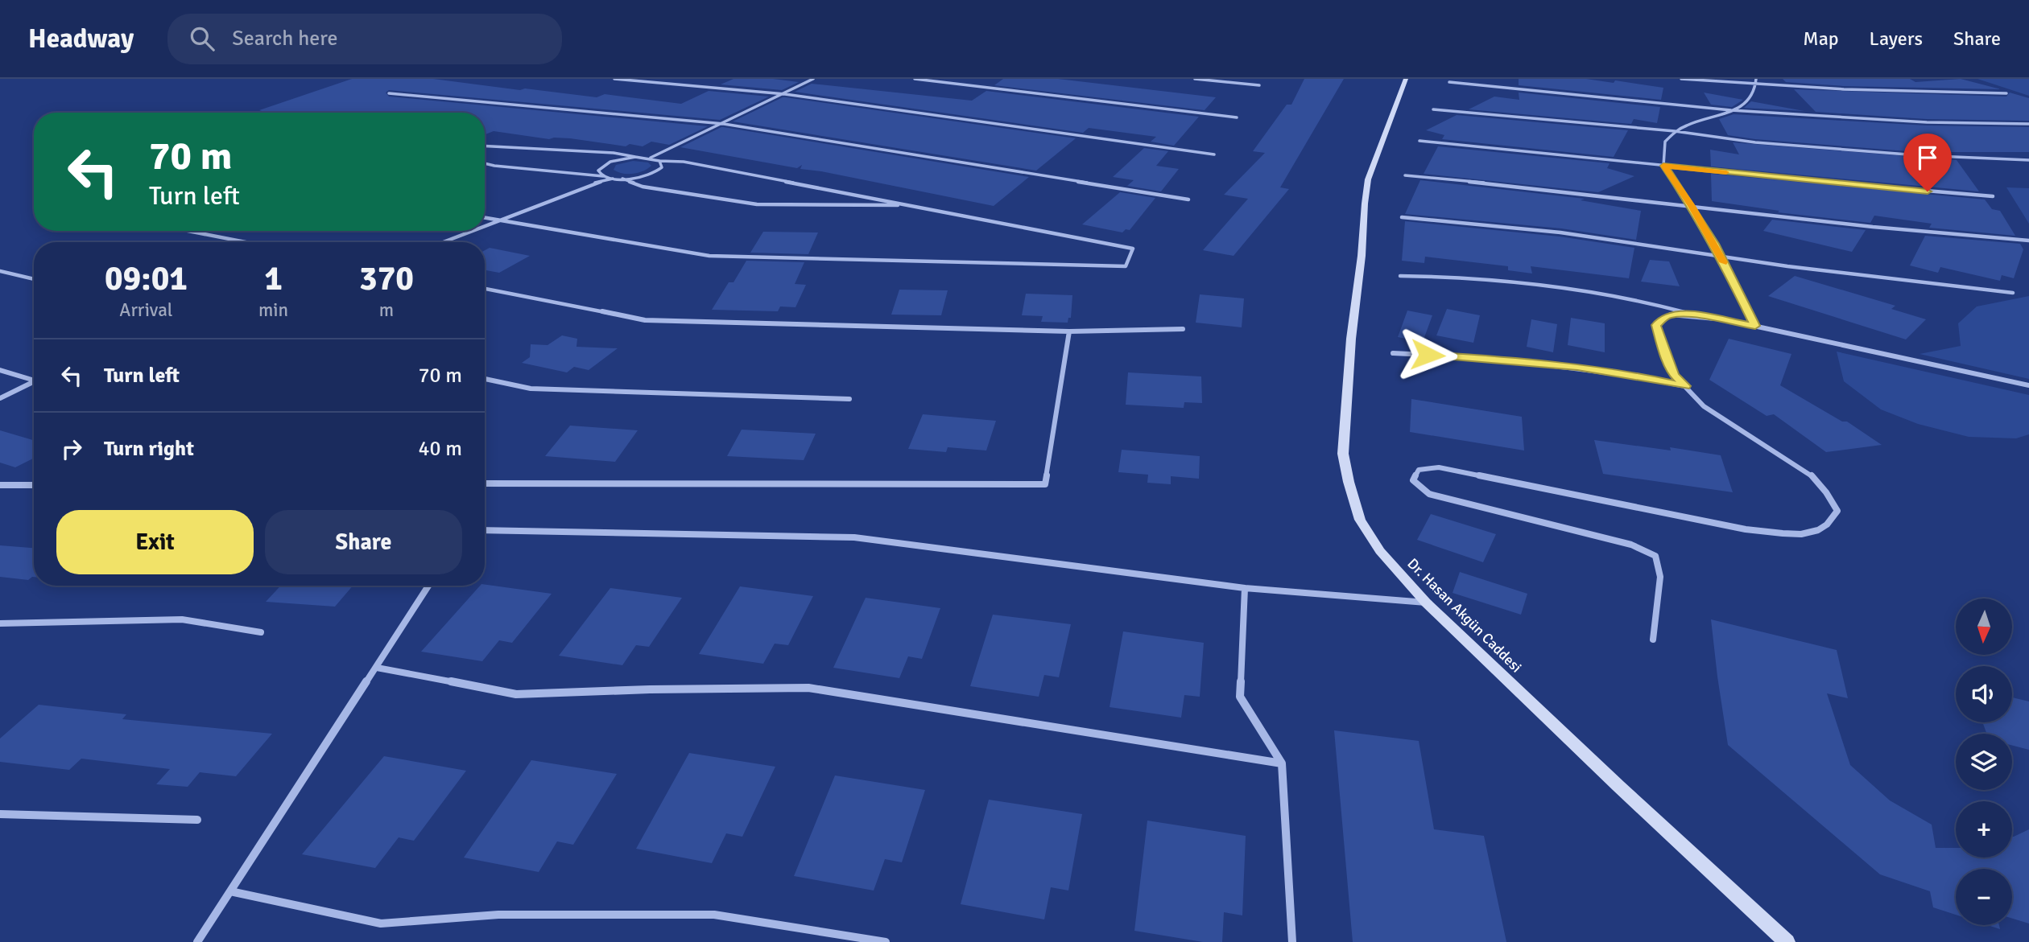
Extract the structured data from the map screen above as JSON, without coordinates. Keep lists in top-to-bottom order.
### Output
{
  "streets": {
    "street": ["Dr. Hasan Akgün Caddesi"]
  },
  "north": "bottom",
  "page": {
    "header": "Headway",
    "search": "Search here",
    "nav": ["Map", "Layers", "Share"],
    "turn": ["70 m", "Turn left"],
    "eta": [
      "09:01",
      "Arrival",
      "1",
      "min",
      "370",
      "m"
    ],
    "list": [
      {
        "name": "Turn left",
        "value": "70 m"
      },
      {
        "name": "Turn right",
        "value": "40 m"
      }
    ],
    "buttons": ["Exit", "Share"],
    "map_buttons": ["+", "−"]
  }
}
